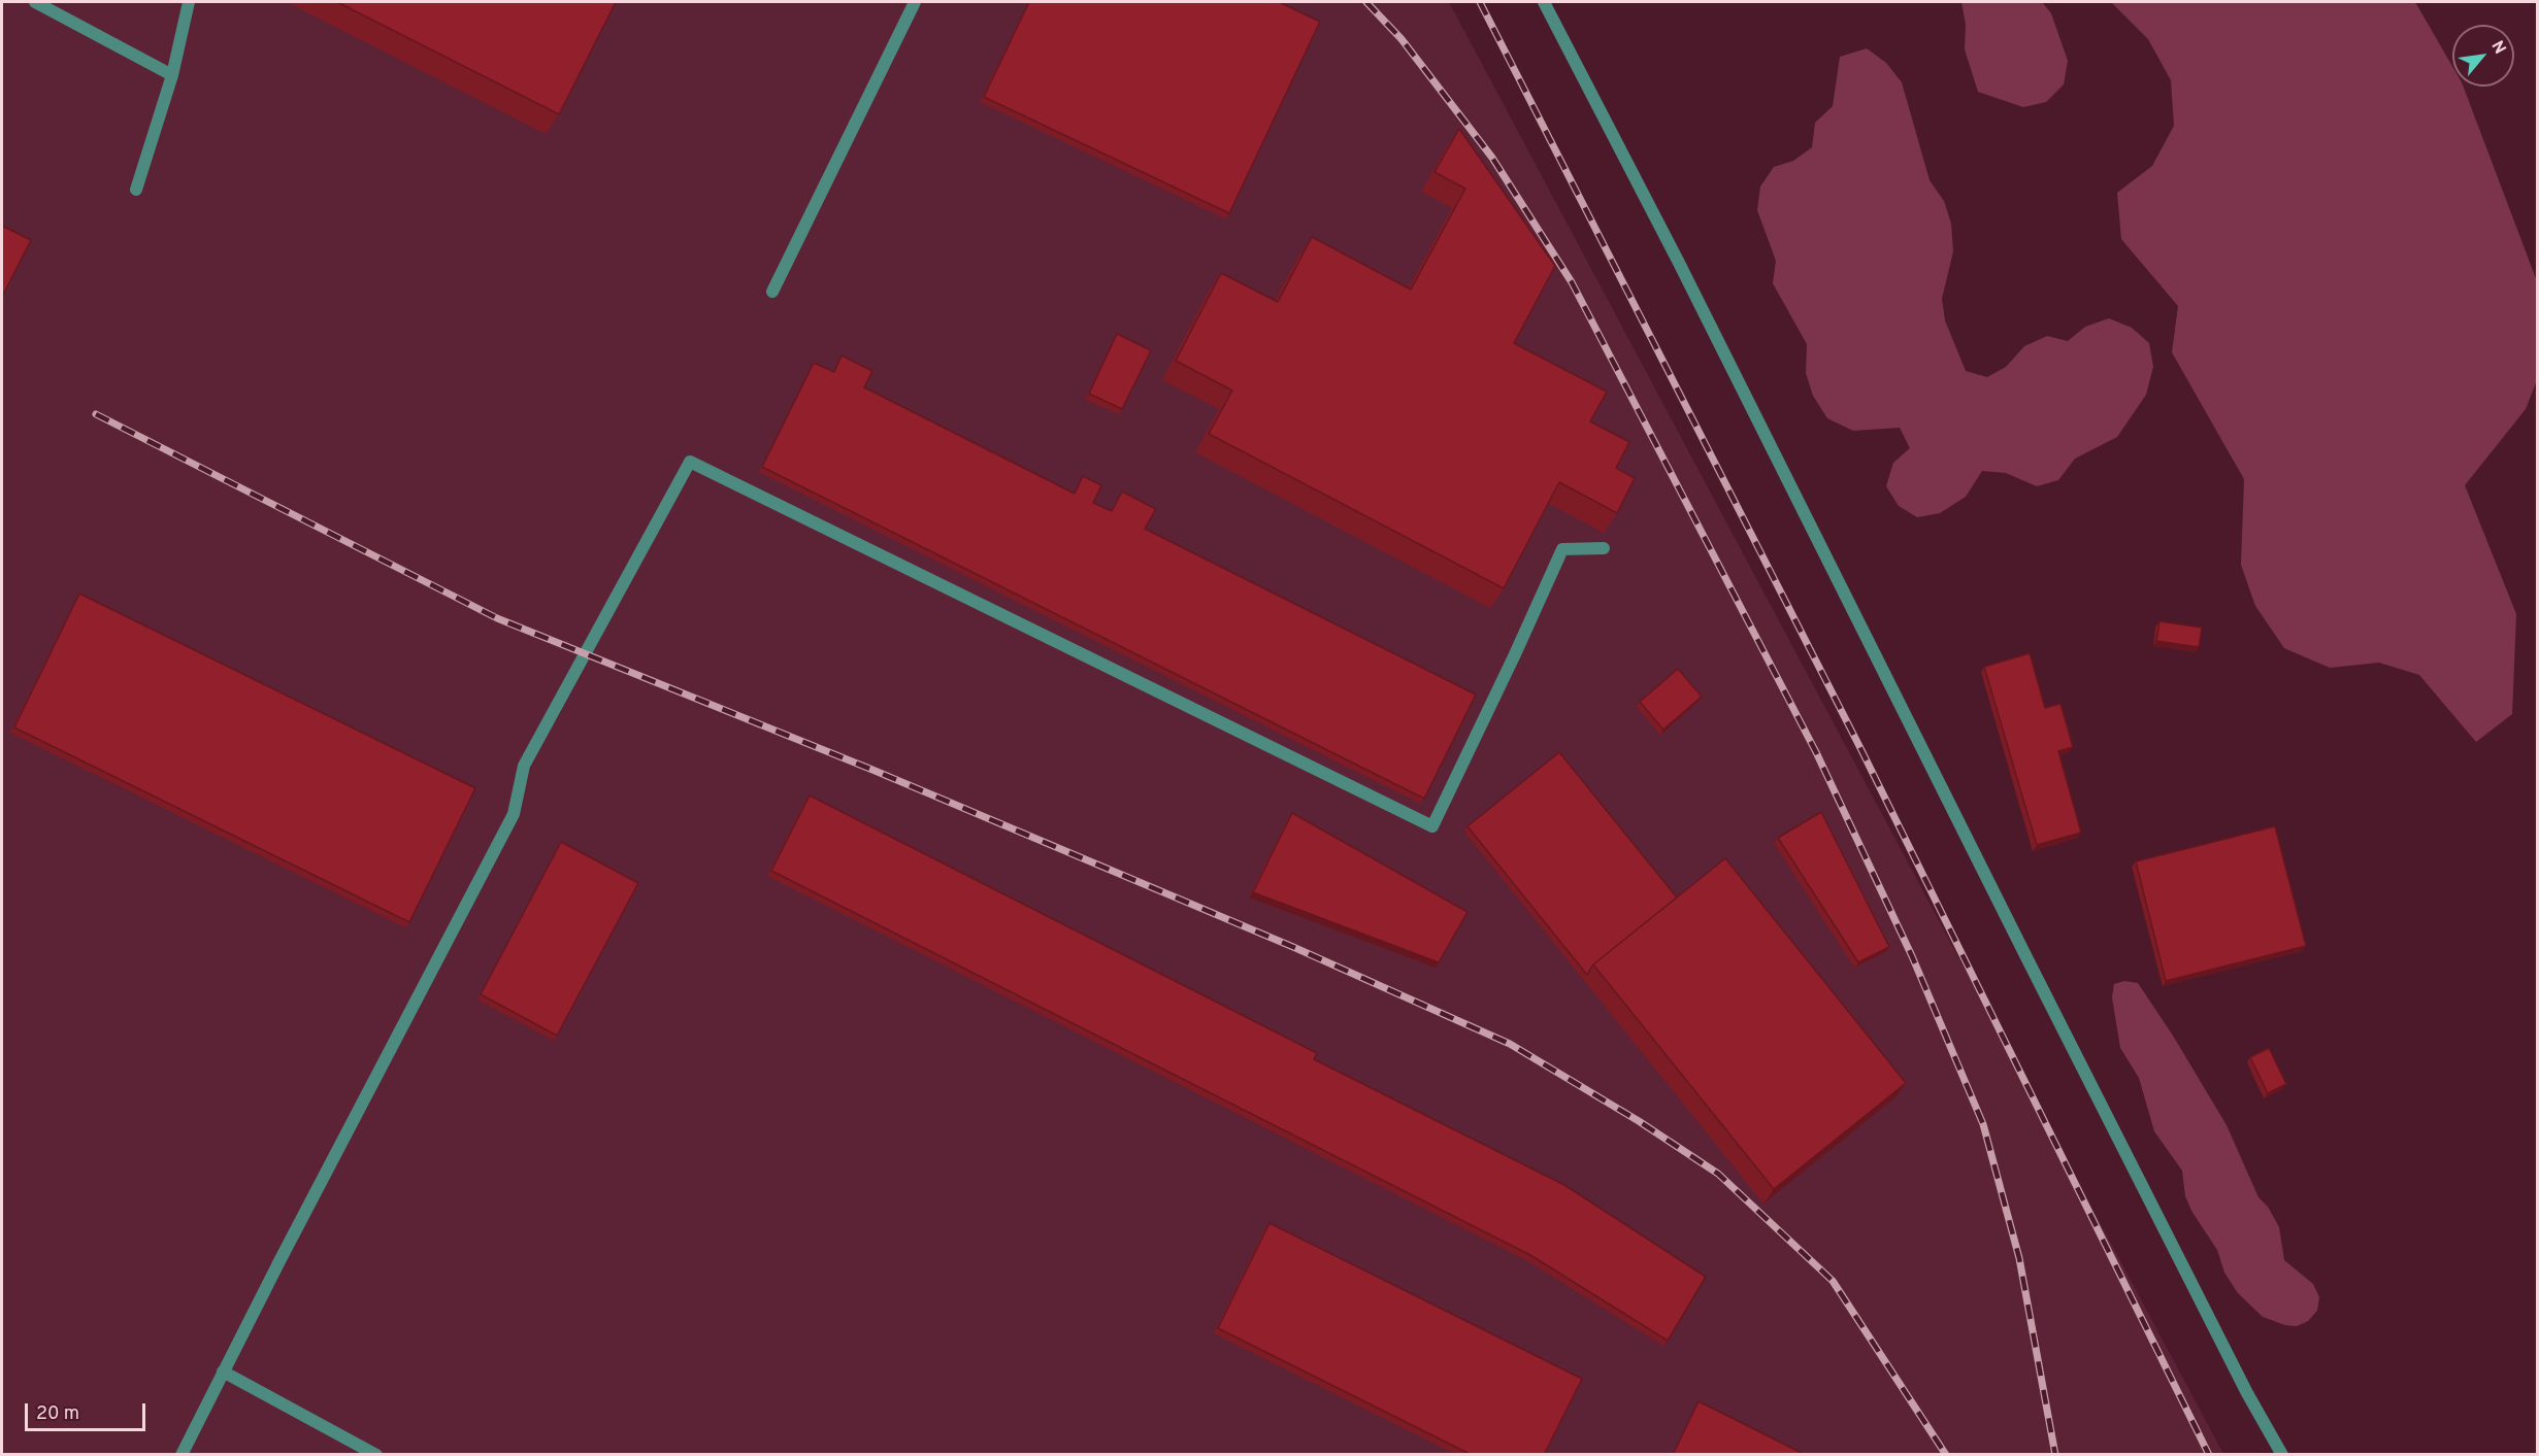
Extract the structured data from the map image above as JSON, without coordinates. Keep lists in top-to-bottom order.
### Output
{
  "scale_bar": "20 m",
  "north": "top right"
}
